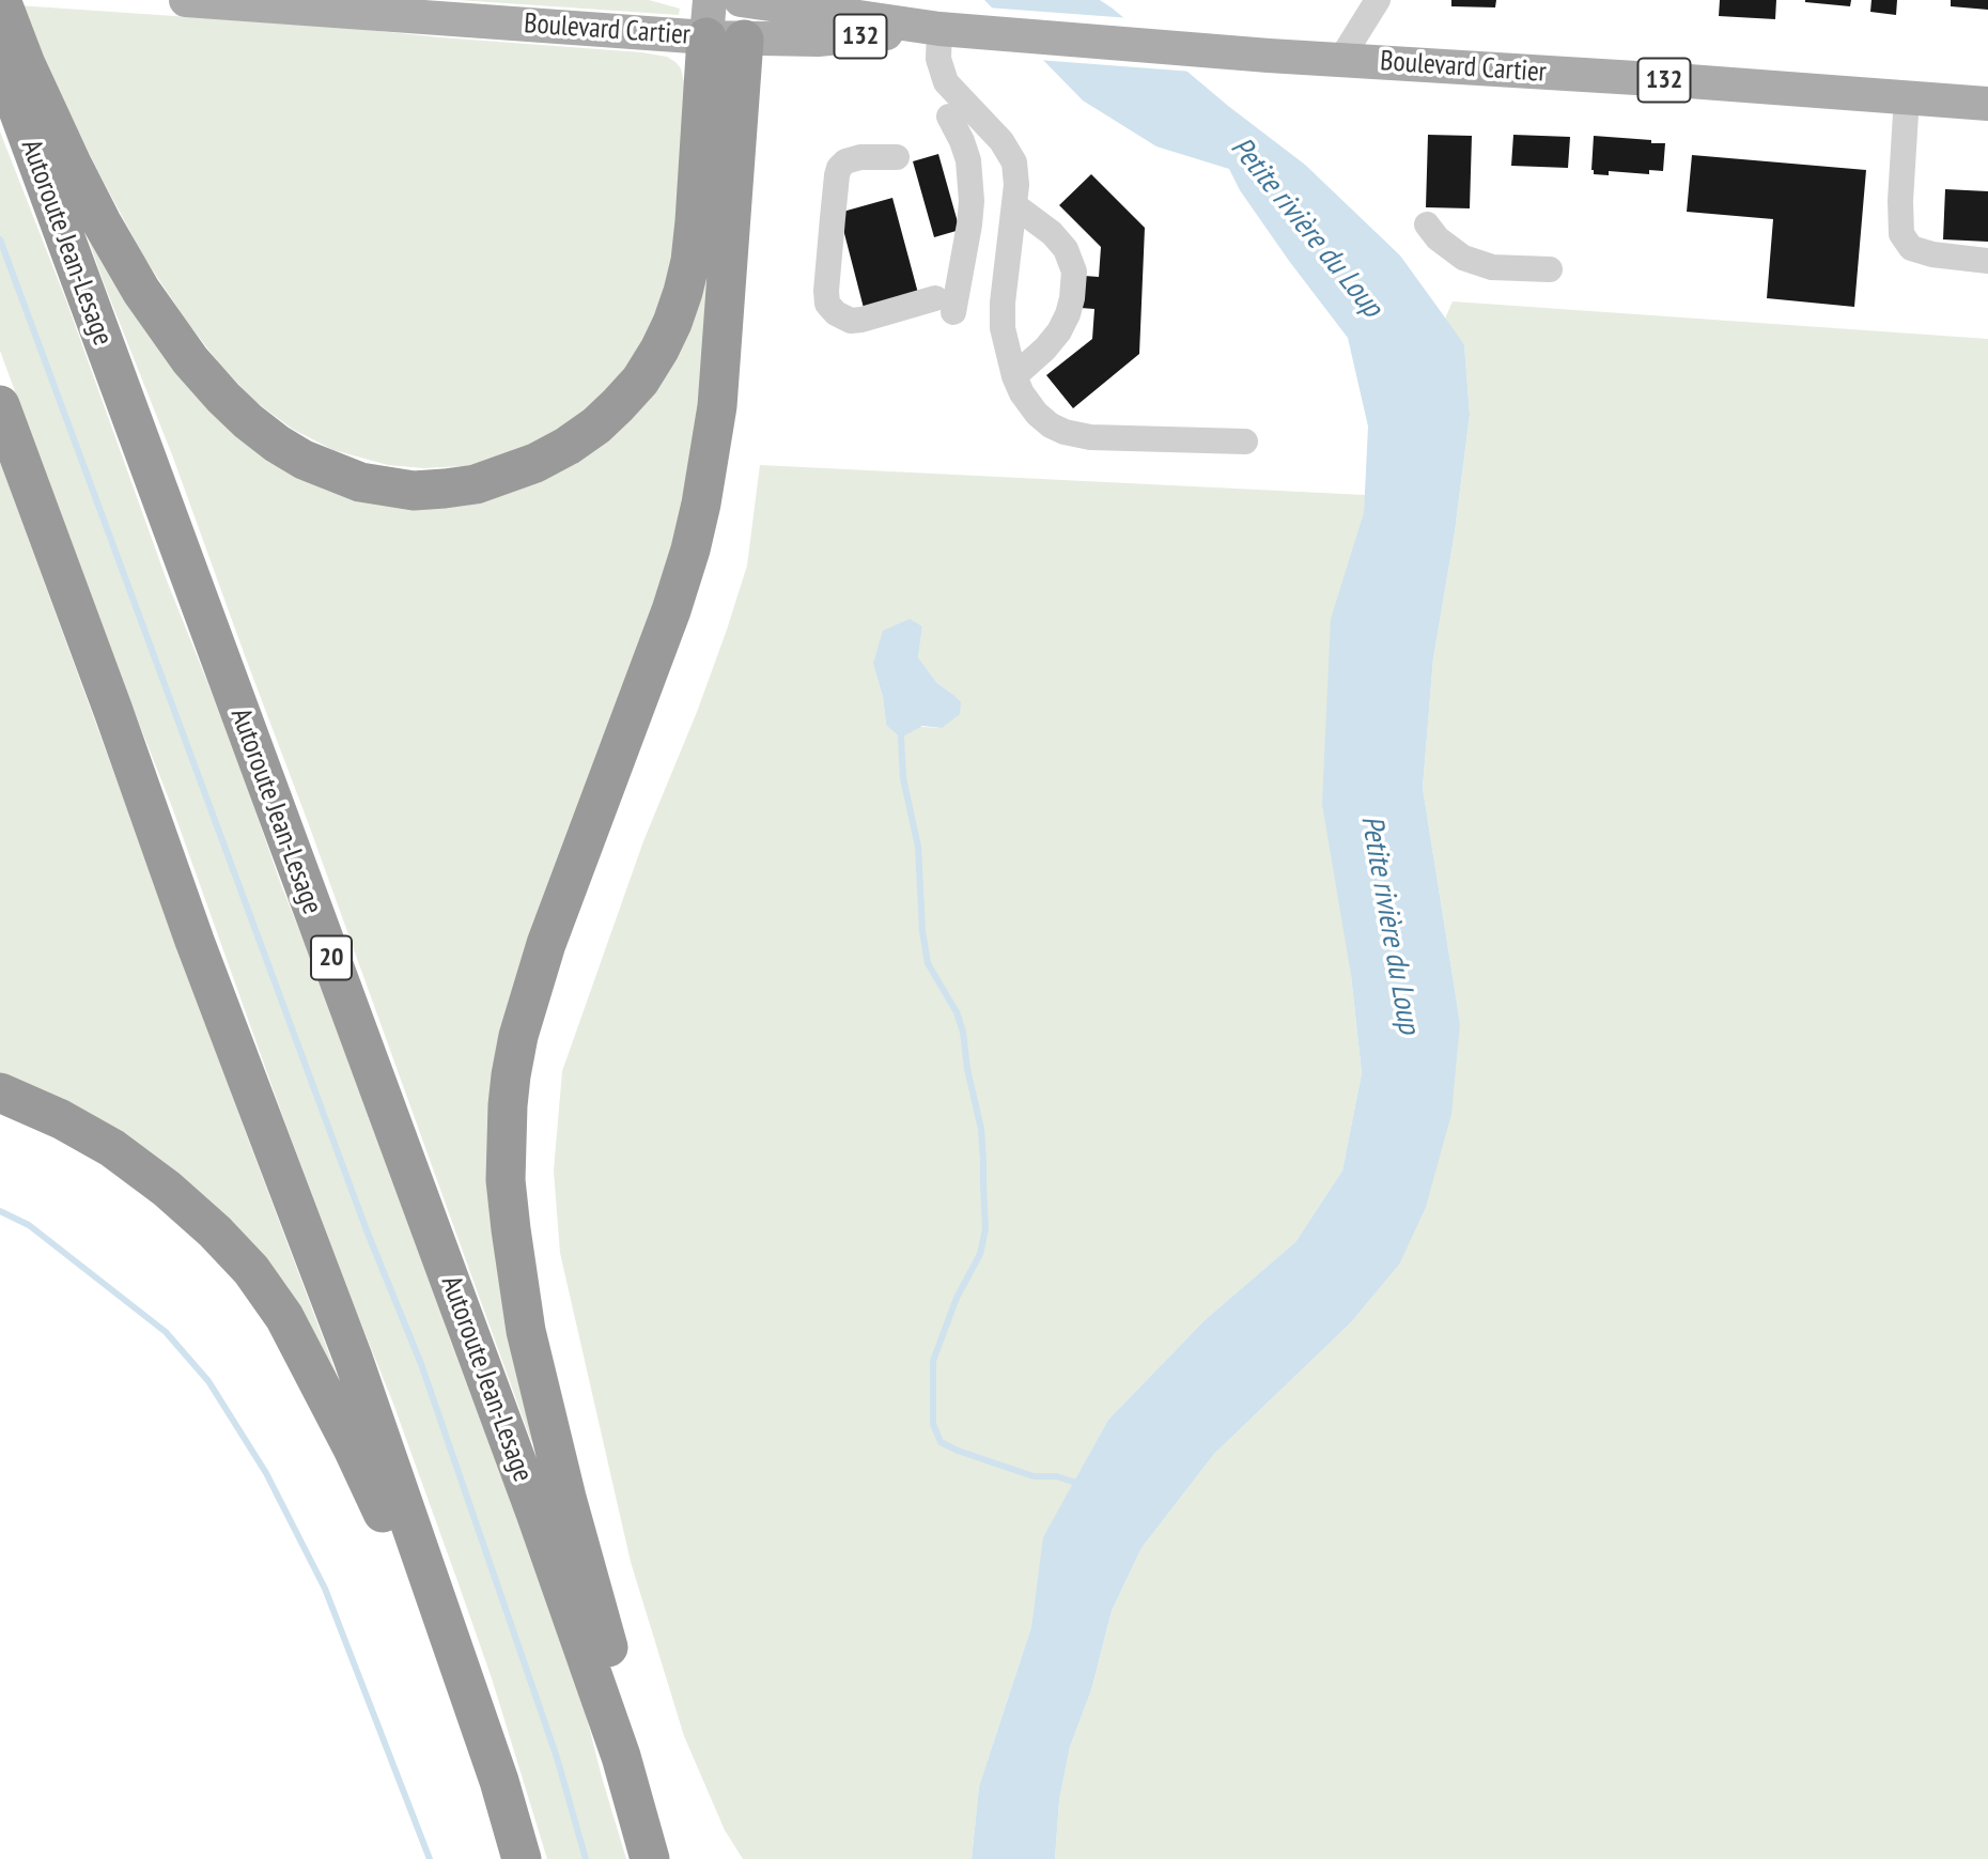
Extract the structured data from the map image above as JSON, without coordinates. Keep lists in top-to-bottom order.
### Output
{
  "streets": {
    "highway": ["Autoroute Jean-Lesage", "20"],
    "main road": ["Boulevard Cartier", "132"]
  },
  "water": ["Petite rivière du Loup"]
}
